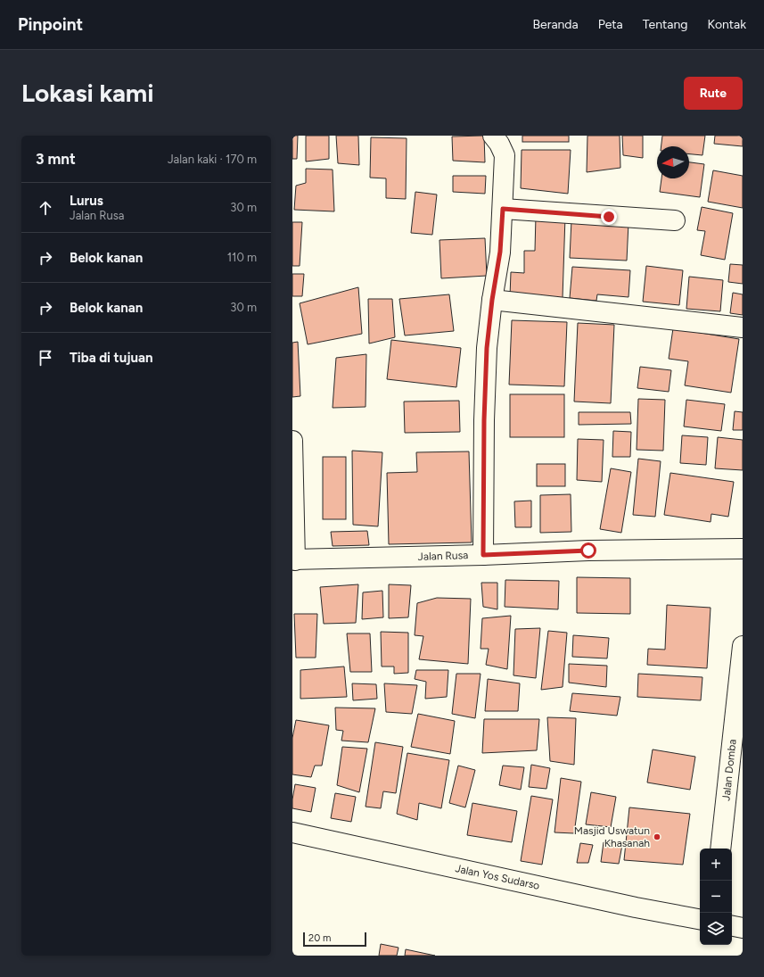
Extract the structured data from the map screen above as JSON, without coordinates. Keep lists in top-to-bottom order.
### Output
{
  "streets": {
    "main road": ["Jalan Rusa", "Jalan Domba", "Jalan Yos Sudarso"]
  },
  "places": ["Masjid Uswatun Khasanah"],
  "scale_bar": "20 m",
  "north": "left",
  "page": {
    "header": "Pinpoint",
    "nav": [
      "Beranda",
      "Peta",
      "Tentang",
      "Kontak"
    ],
    "buttons": "Rute",
    "title": "Lokasi kami",
    "heading": ["3 mnt", "Jalan kaki · 170 m"],
    "list": [
      ["Lurus", "Jalan Rusa", "30 m"],
      ["Belok kanan", "110 m"],
      ["Belok kanan", "30 m"],
      "Tiba di tujuan"
    ],
    "map_buttons": ["+", "−"],
    "scale": "20 m"
  }
}
